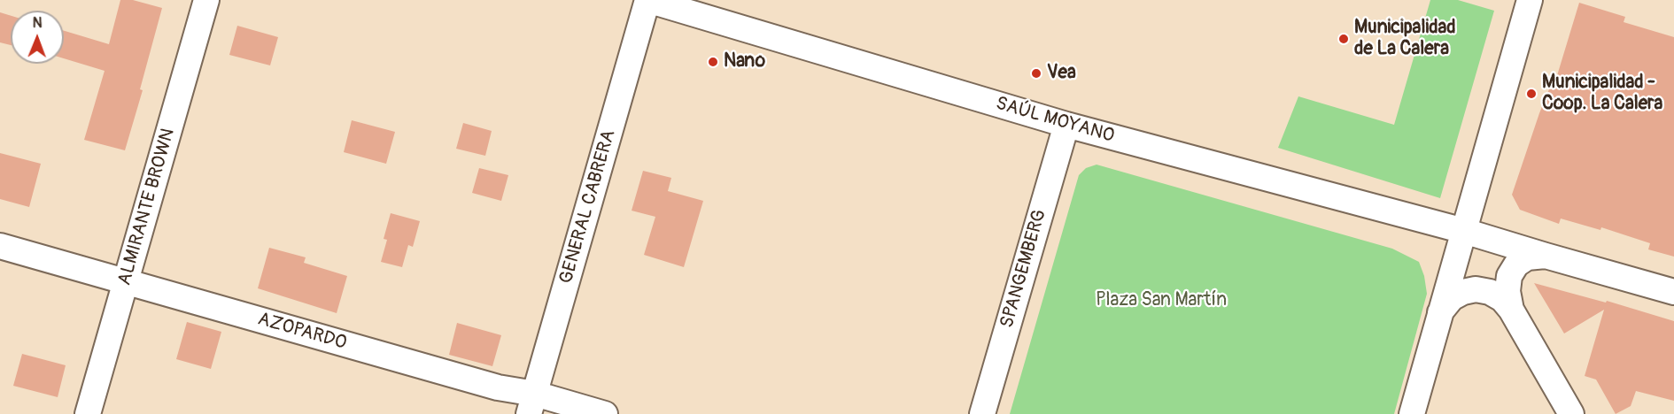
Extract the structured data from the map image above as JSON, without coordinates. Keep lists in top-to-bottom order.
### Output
{
  "streets": {
    "street": [
      "SAÚL MOYANO",
      "ALMIRANTE BROWN",
      "GENERAL CABRERA",
      "SPANGEMBERG",
      "AZOPARDO"
    ]
  },
  "crossings": [
    ["SAÚL MOYANO", "GENERAL CABRERA"],
    ["SAÚL MOYANO", "SPANGEMBERG"],
    ["ALMIRANTE BROWN", "AZOPARDO"],
    ["GENERAL CABRERA", "AZOPARDO"]
  ],
  "parks": ["Plaza San Martín"],
  "places": [
    "Municipalidad de La Calera",
    "Nano",
    "Vea",
    "Municipalidad - Coop. La Calera"
  ],
  "north": "top"
}
